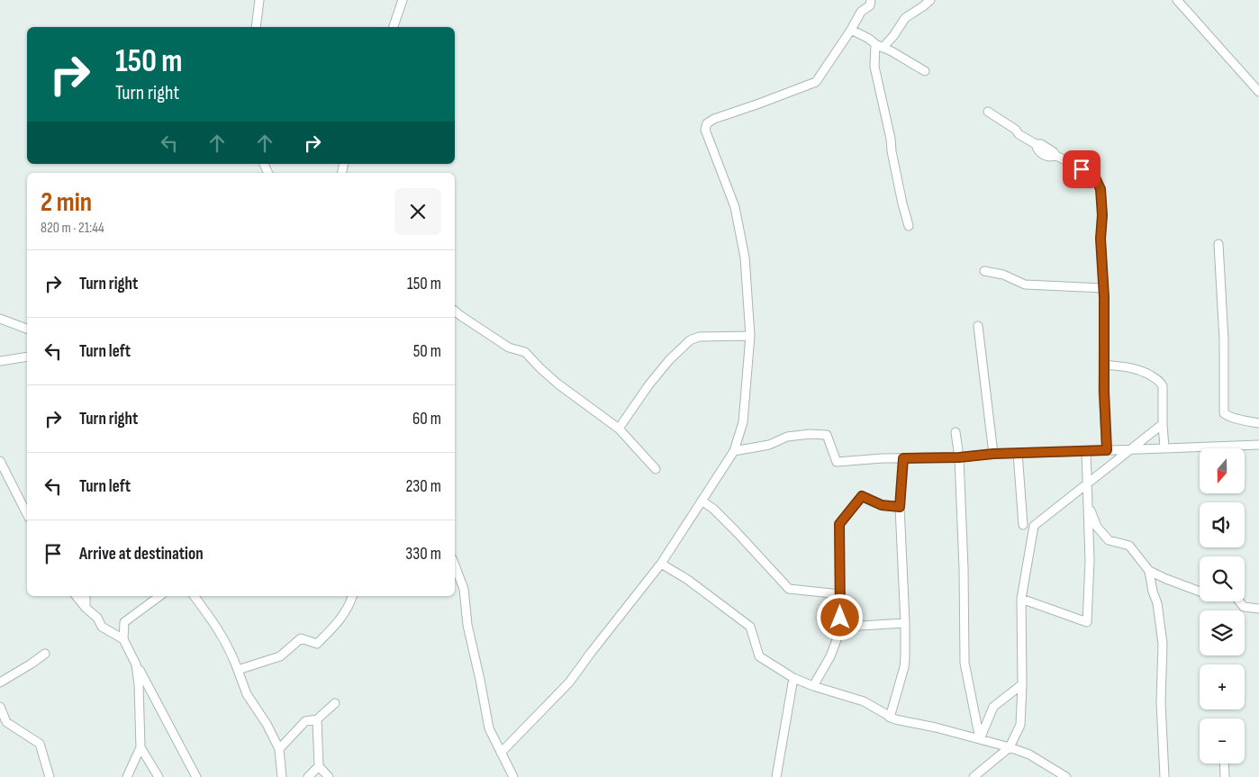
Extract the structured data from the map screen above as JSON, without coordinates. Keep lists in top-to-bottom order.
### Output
{
  "north": "bottom",
  "page": {
    "turn": ["150 m", "Turn right"],
    "heading": ["2 min", "820 m · 21:44"],
    "list": [
      {
        "name": "Turn right",
        "value": "150 m"
      },
      {
        "name": "Turn left",
        "value": "50 m"
      },
      {
        "name": "Turn right",
        "value": "60 m"
      },
      {
        "name": "Turn left",
        "value": "230 m"
      },
      {
        "name": "Arrive at destination",
        "value": "330 m"
      }
    ],
    "map_buttons": ["+", "−"]
  }
}
